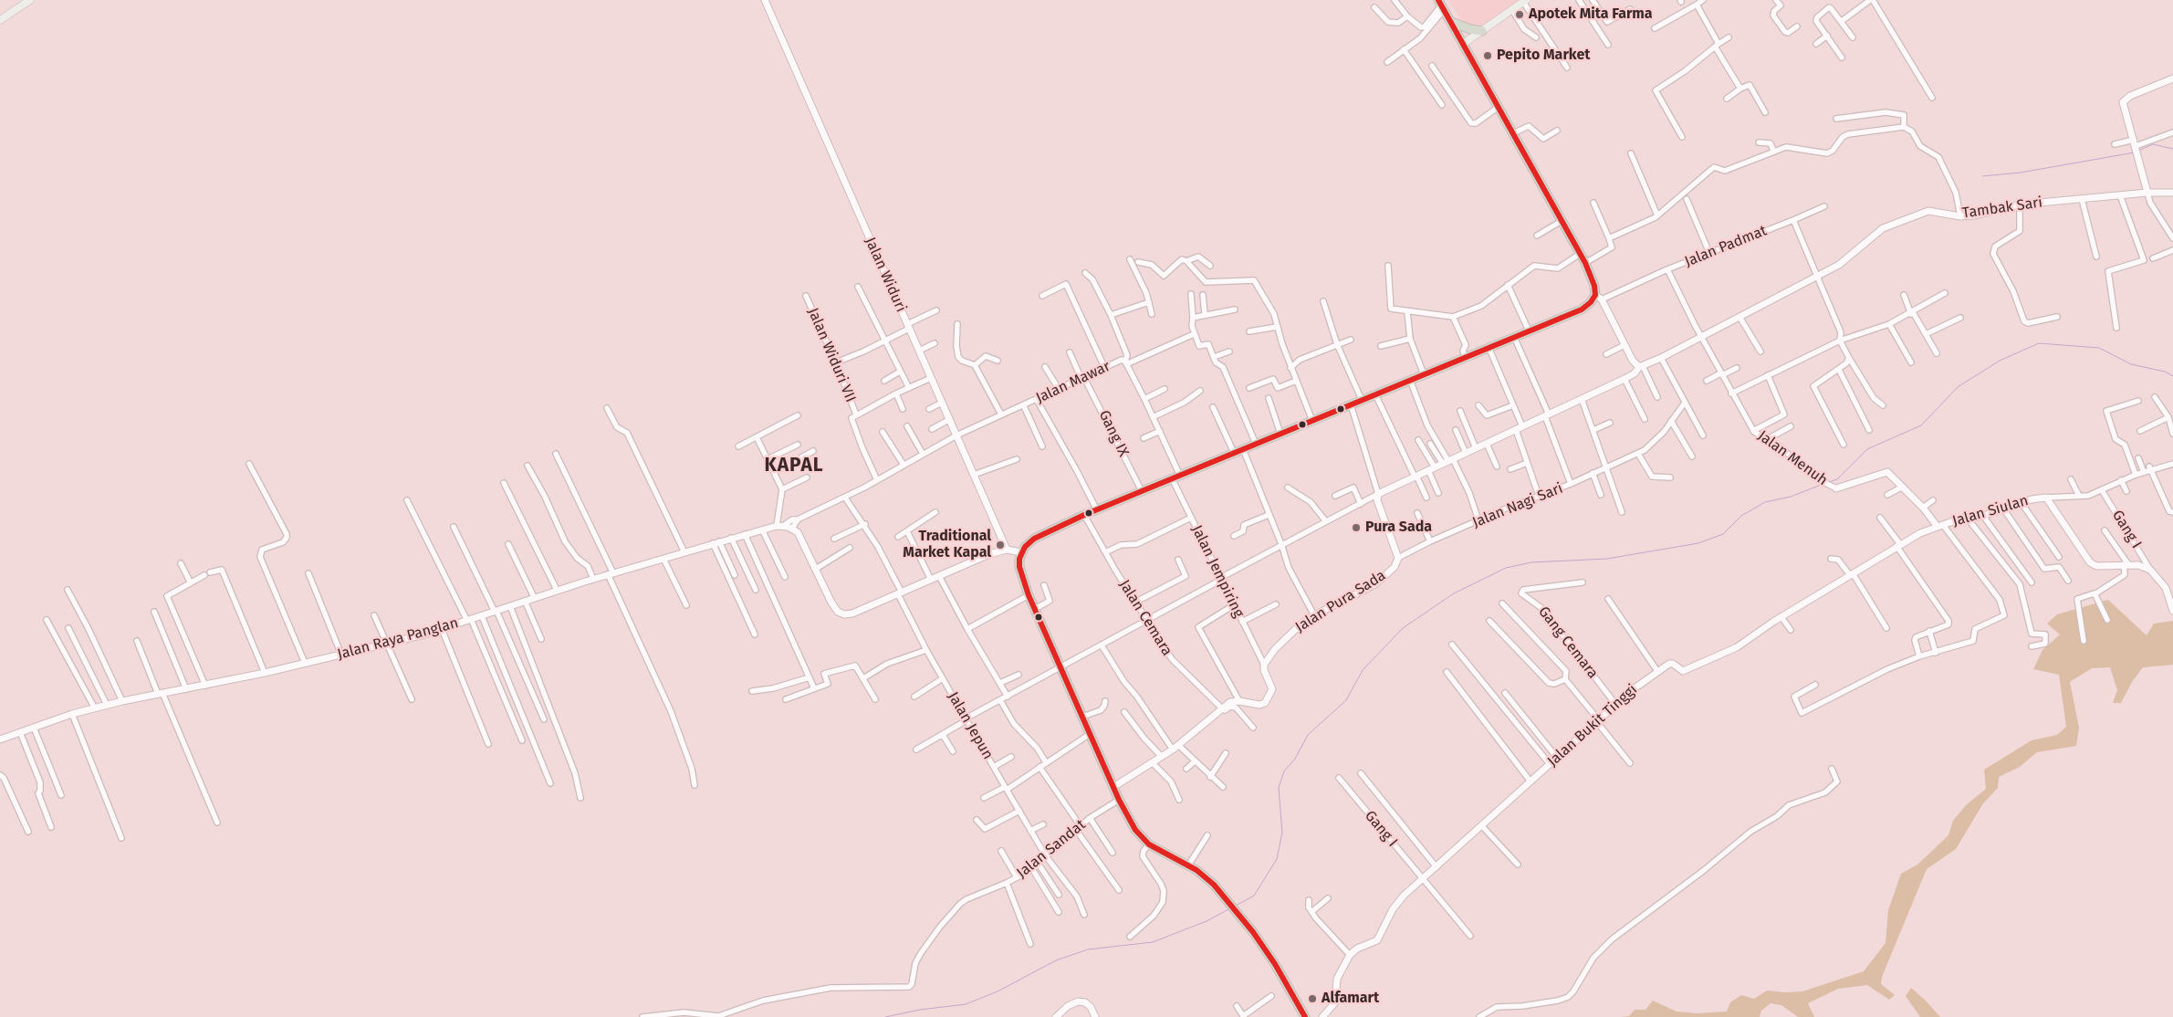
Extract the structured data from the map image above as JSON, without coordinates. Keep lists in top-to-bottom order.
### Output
{
  "streets": {
    "street": [
      "Tambak Sari",
      "Jalan Padmat",
      "Jalan Widuri",
      "Jalan Widuri VII",
      "Jalan Mawar",
      "Gang IX",
      "Jalan Menuh",
      "Jalan Nagi Sari",
      "Jalan Siulan",
      "Gang I",
      "Jalan Jempiring",
      "Jalan Pura Sada",
      "Jalan Cemara",
      "Jalan Raya Panglan",
      "Gang Cemara",
      "Jalan Jepun",
      "Jalan Bukit Tinggi",
      "Jalan Sandat"
    ]
  },
  "crossings": [
    ["Tambak Sari", "Jalan Menuh"],
    ["Jalan Padmat", "Jalan Menuh"],
    ["Jalan Widuri", "Jalan Mawar"],
    ["Jalan Widuri VII", "Jalan Mawar"],
    ["Jalan Mawar", "Gang IX"],
    ["Jalan Mawar", "Jalan Raya Panglan"],
    ["Jalan Mawar", "Jalan Jepun"],
    ["Jalan Menuh", "Jalan Siulan"],
    ["Jalan Menuh", "Jalan Bukit Tinggi"],
    ["Jalan Nagi Sari", "Jalan Pura Sada"],
    ["Jalan Siulan", "Gang I"],
    ["Jalan Siulan", "Jalan Bukit Tinggi"],
    ["Gang I", "Jalan Bukit Tinggi"],
    ["Jalan Jempiring", "Jalan Pura Sada"],
    ["Gang Cemara", "Jalan Bukit Tinggi"],
    ["Jalan Jepun", "Jalan Sandat"]
  ],
  "districts": ["KAPAL"],
  "places": [
    "Apotek Mita Farma",
    "Pepito Market",
    "Pura Sada",
    "Traditional Market Kapal",
    "Alfamart"
  ]
}
